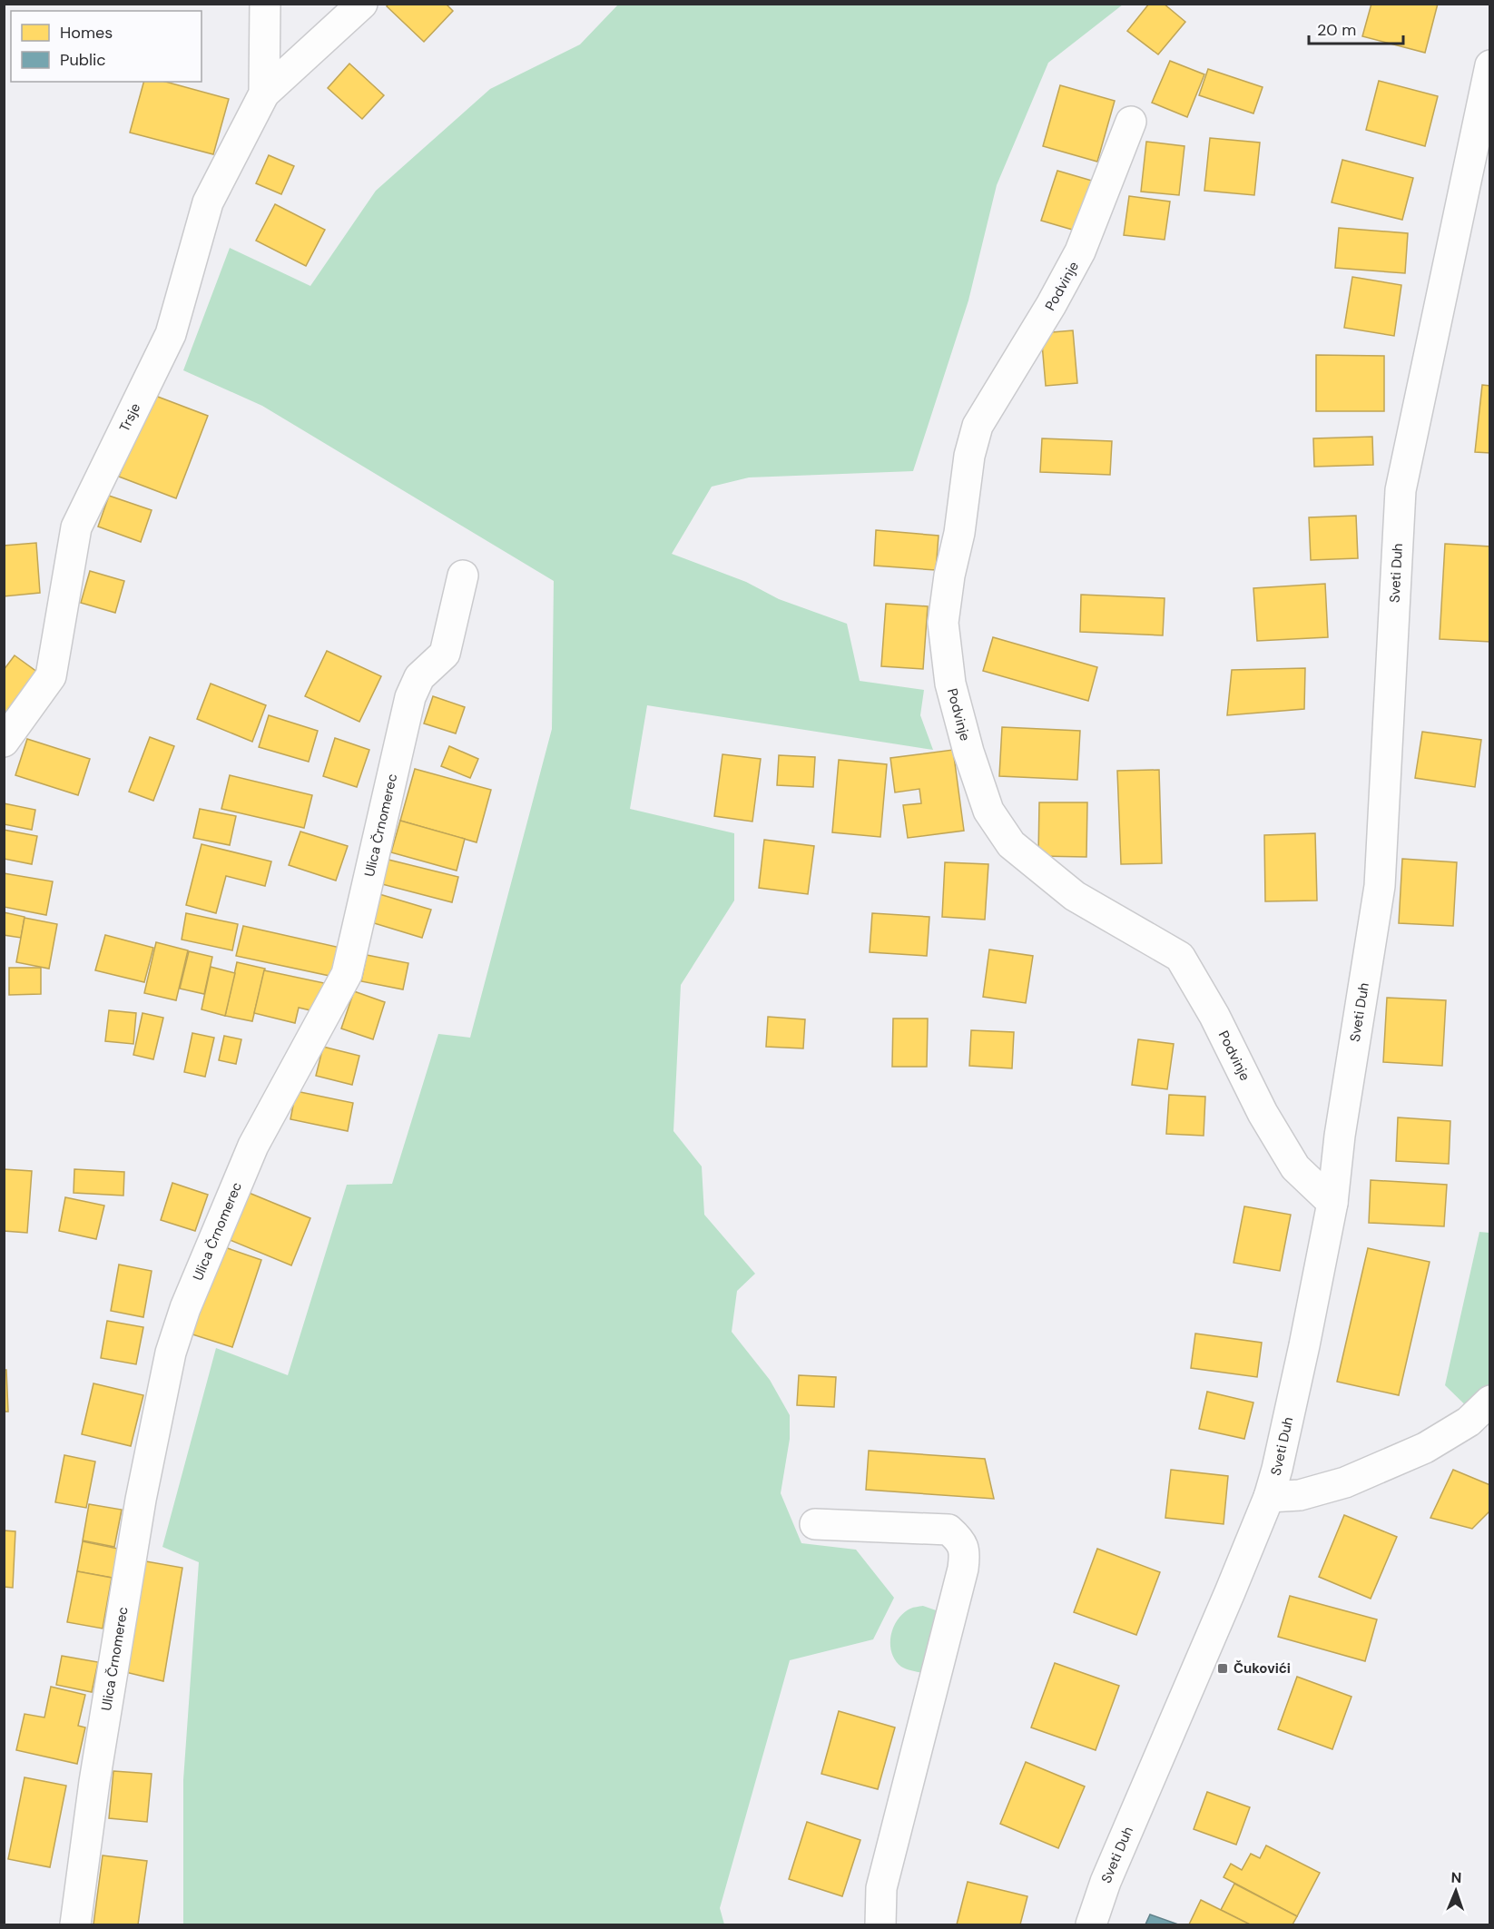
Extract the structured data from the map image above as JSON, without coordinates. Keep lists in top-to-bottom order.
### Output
{
  "streets": {
    "street": [
      "Podvinje",
      "Trsje",
      "Sveti Duh",
      "Ulica Črnomerec"
    ]
  },
  "crossings": [
    ["Podvinje", "Sveti Duh"]
  ],
  "places": {
    "transit": ["Čukovići"]
  },
  "legend": ["Homes", "Public"],
  "scale_bar": "20 m",
  "north": "top"
}
